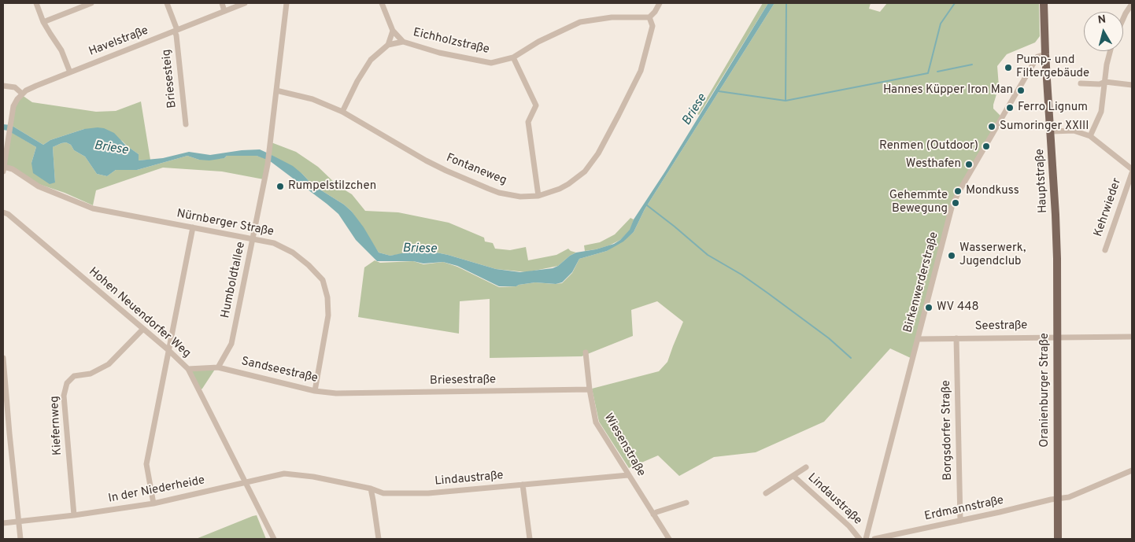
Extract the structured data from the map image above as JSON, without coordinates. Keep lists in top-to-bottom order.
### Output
{
  "streets": {
    "main road": ["Hauptstraße", "Oranienburger Straße"],
    "street": [
      "Havelstraße",
      "Eichholzstraße",
      "Briesesteig",
      "Fontaneweg",
      "Kehrwieder",
      "Nürnberger Straße",
      "Humboldtallee",
      "Birkenwerderstraße",
      "Hohen Neuendorfer Weg",
      "Seestraße",
      "Sandseestraße",
      "Briesestraße",
      "Kiefernweg",
      "Borgsdorfer Straße",
      "Wiesenstraße",
      "Lindaustraße",
      "In der Niederheide",
      "Erdmannstraße"
    ]
  },
  "crossings": [
    ["Havelstraße", "Briesesteig"],
    ["Eichholzstraße", "Fontaneweg"],
    ["Fontaneweg", "Humboldtallee"],
    ["Hauptstraße", "Birkenwerderstraße"],
    ["Hauptstraße", "Oranienburger Straße"],
    ["Nürnberger Straße", "Humboldtallee"],
    ["Nürnberger Straße", "Sandseestraße"],
    ["Humboldtallee", "Sandseestraße"],
    ["Birkenwerderstraße", "Seestraße"],
    ["Hohen Neuendorfer Weg", "Kiefernweg"],
    ["Hohen Neuendorfer Weg", "In der Niederheide"],
    ["Seestraße", "Oranienburger Straße"],
    ["Seestraße", "Borgsdorfer Straße"],
    ["Sandseestraße", "Briesestraße"],
    ["Briesestraße", "Wiesenstraße"],
    ["Oranienburger Straße", "Erdmannstraße"],
    ["Kiefernweg", "In der Niederheide"],
    ["Borgsdorfer Straße", "Erdmannstraße"],
    ["Wiesenstraße", "Lindaustraße"],
    ["Lindaustraße", "In der Niederheide"]
  ],
  "water": ["Briese"],
  "places": [
    "Pump- und Filtergebäude",
    "Hannes Küpper Iron Man",
    "Ferro Lignum",
    "Sumoringer XXIII",
    "Renmen (Outdoor)",
    "Westhafen",
    "Rumpelstilzchen",
    "Mondkuss",
    "Gehemmte Bewegung",
    "Wasserwerk, Jugendclub",
    "WV 448"
  ],
  "north": "top"
}
